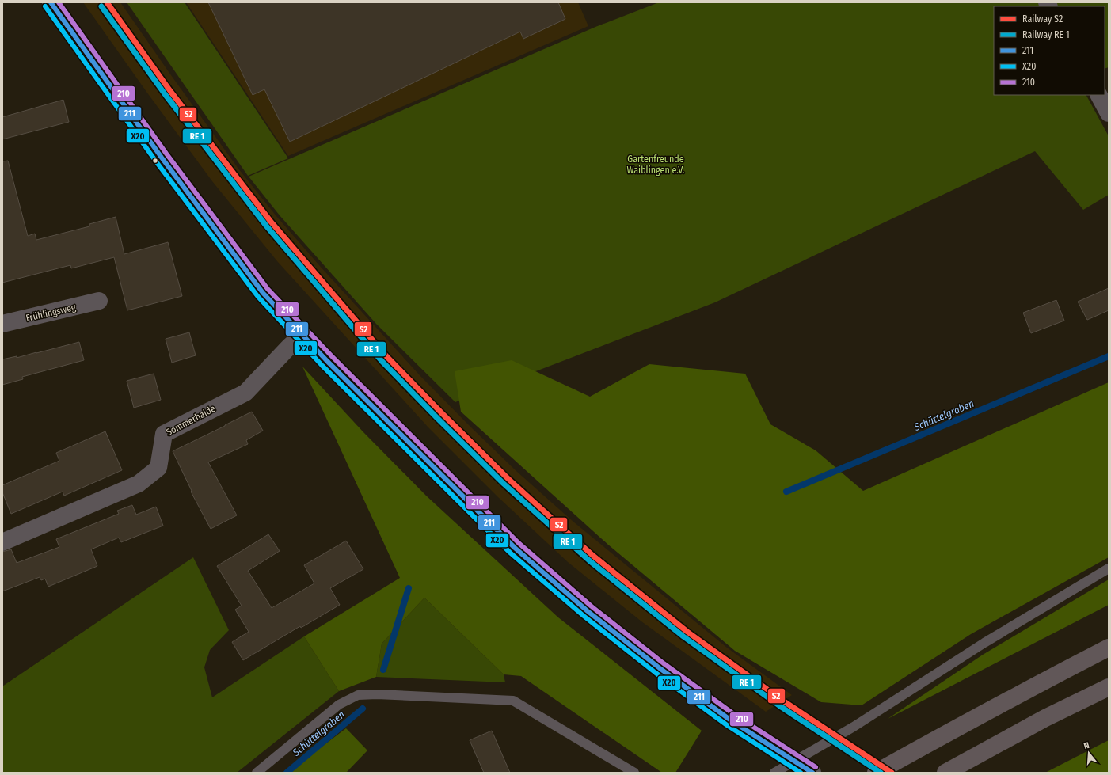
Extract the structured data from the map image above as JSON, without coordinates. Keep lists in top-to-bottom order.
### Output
{
  "streets": {
    "street": ["Frühlingsweg", "Sommerhalde"]
  },
  "water": ["Schüttelgraben"],
  "parks": ["Gartenfreunde Waiblingen e.V."],
  "lines": [
    "rail line S2",
    "transit line 211",
    "transit line 210",
    "transit line X20"
  ],
  "legend": [
    "Railway S2",
    "Railway RE 1",
    "211",
    "X20",
    "210"
  ],
  "north": "top"
}
